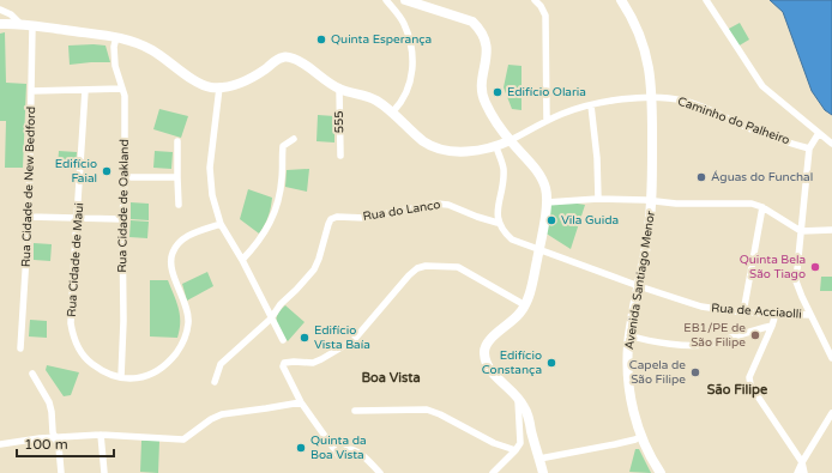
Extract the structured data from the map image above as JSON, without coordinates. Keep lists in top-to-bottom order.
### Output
{
  "streets": {
    "street": [
      "Caminho do Palheiro",
      "555",
      "Rua Cidade de New Bedford",
      "Rua Cidade de Oakland",
      "Rua do Lanco",
      "Rua Cidade de Maui",
      "Avenida Santiago Menor",
      "Rua de Acciaolli"
    ]
  },
  "crossings": [
    ["Caminho do Palheiro", "555"],
    ["Caminho do Palheiro", "Rua Cidade de New Bedford"],
    ["Caminho do Palheiro", "Rua Cidade de Oakland"],
    ["Caminho do Palheiro", "Avenida Santiago Menor"],
    ["Rua Cidade de Oakland", "Rua Cidade de Maui"],
    ["Rua do Lanco", "Rua de Acciaolli"],
    ["Avenida Santiago Menor", "Rua de Acciaolli"]
  ],
  "districts": ["Boa Vista", "São Filipe"],
  "places": [
    "Quinta Esperança",
    "Edifício Olaria",
    "Edifício Faial",
    "Águas do Funchal",
    "Vila Guida",
    "Quinta Bela São Tiago",
    "EB1/PE de São Filipe",
    "Edifício Vista Baía",
    "Edifício Constança",
    "Capela de São Filipe",
    "Quinta da Boa Vista"
  ],
  "scale_bar": "100 m"
}
